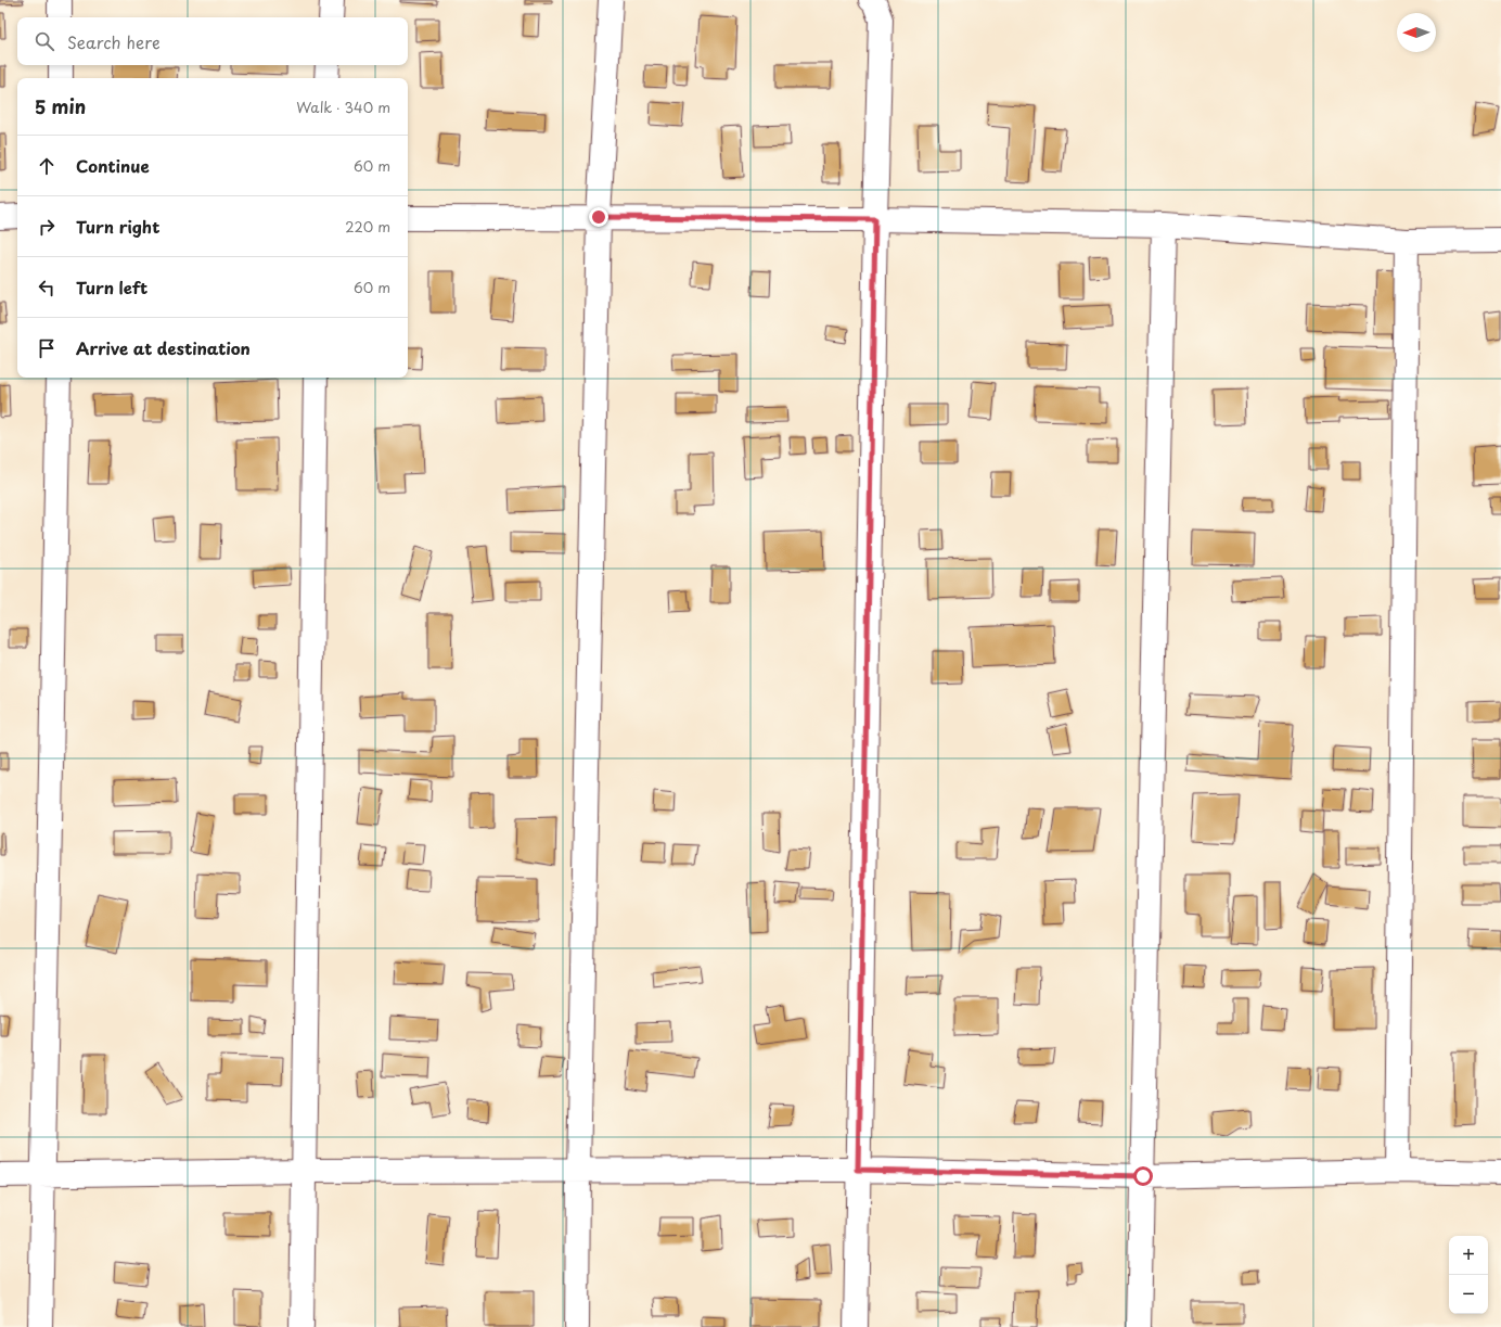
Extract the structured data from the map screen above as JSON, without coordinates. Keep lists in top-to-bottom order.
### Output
{
  "north": "left",
  "page": {
    "search": "Search here",
    "heading": ["5 min", "Walk · 340 m"],
    "list": [
      ["Continue", "60 m"],
      ["Turn right", "220 m"],
      ["Turn left", "60 m"],
      "Arrive at destination"
    ],
    "map_buttons": ["+", "−"]
  }
}
